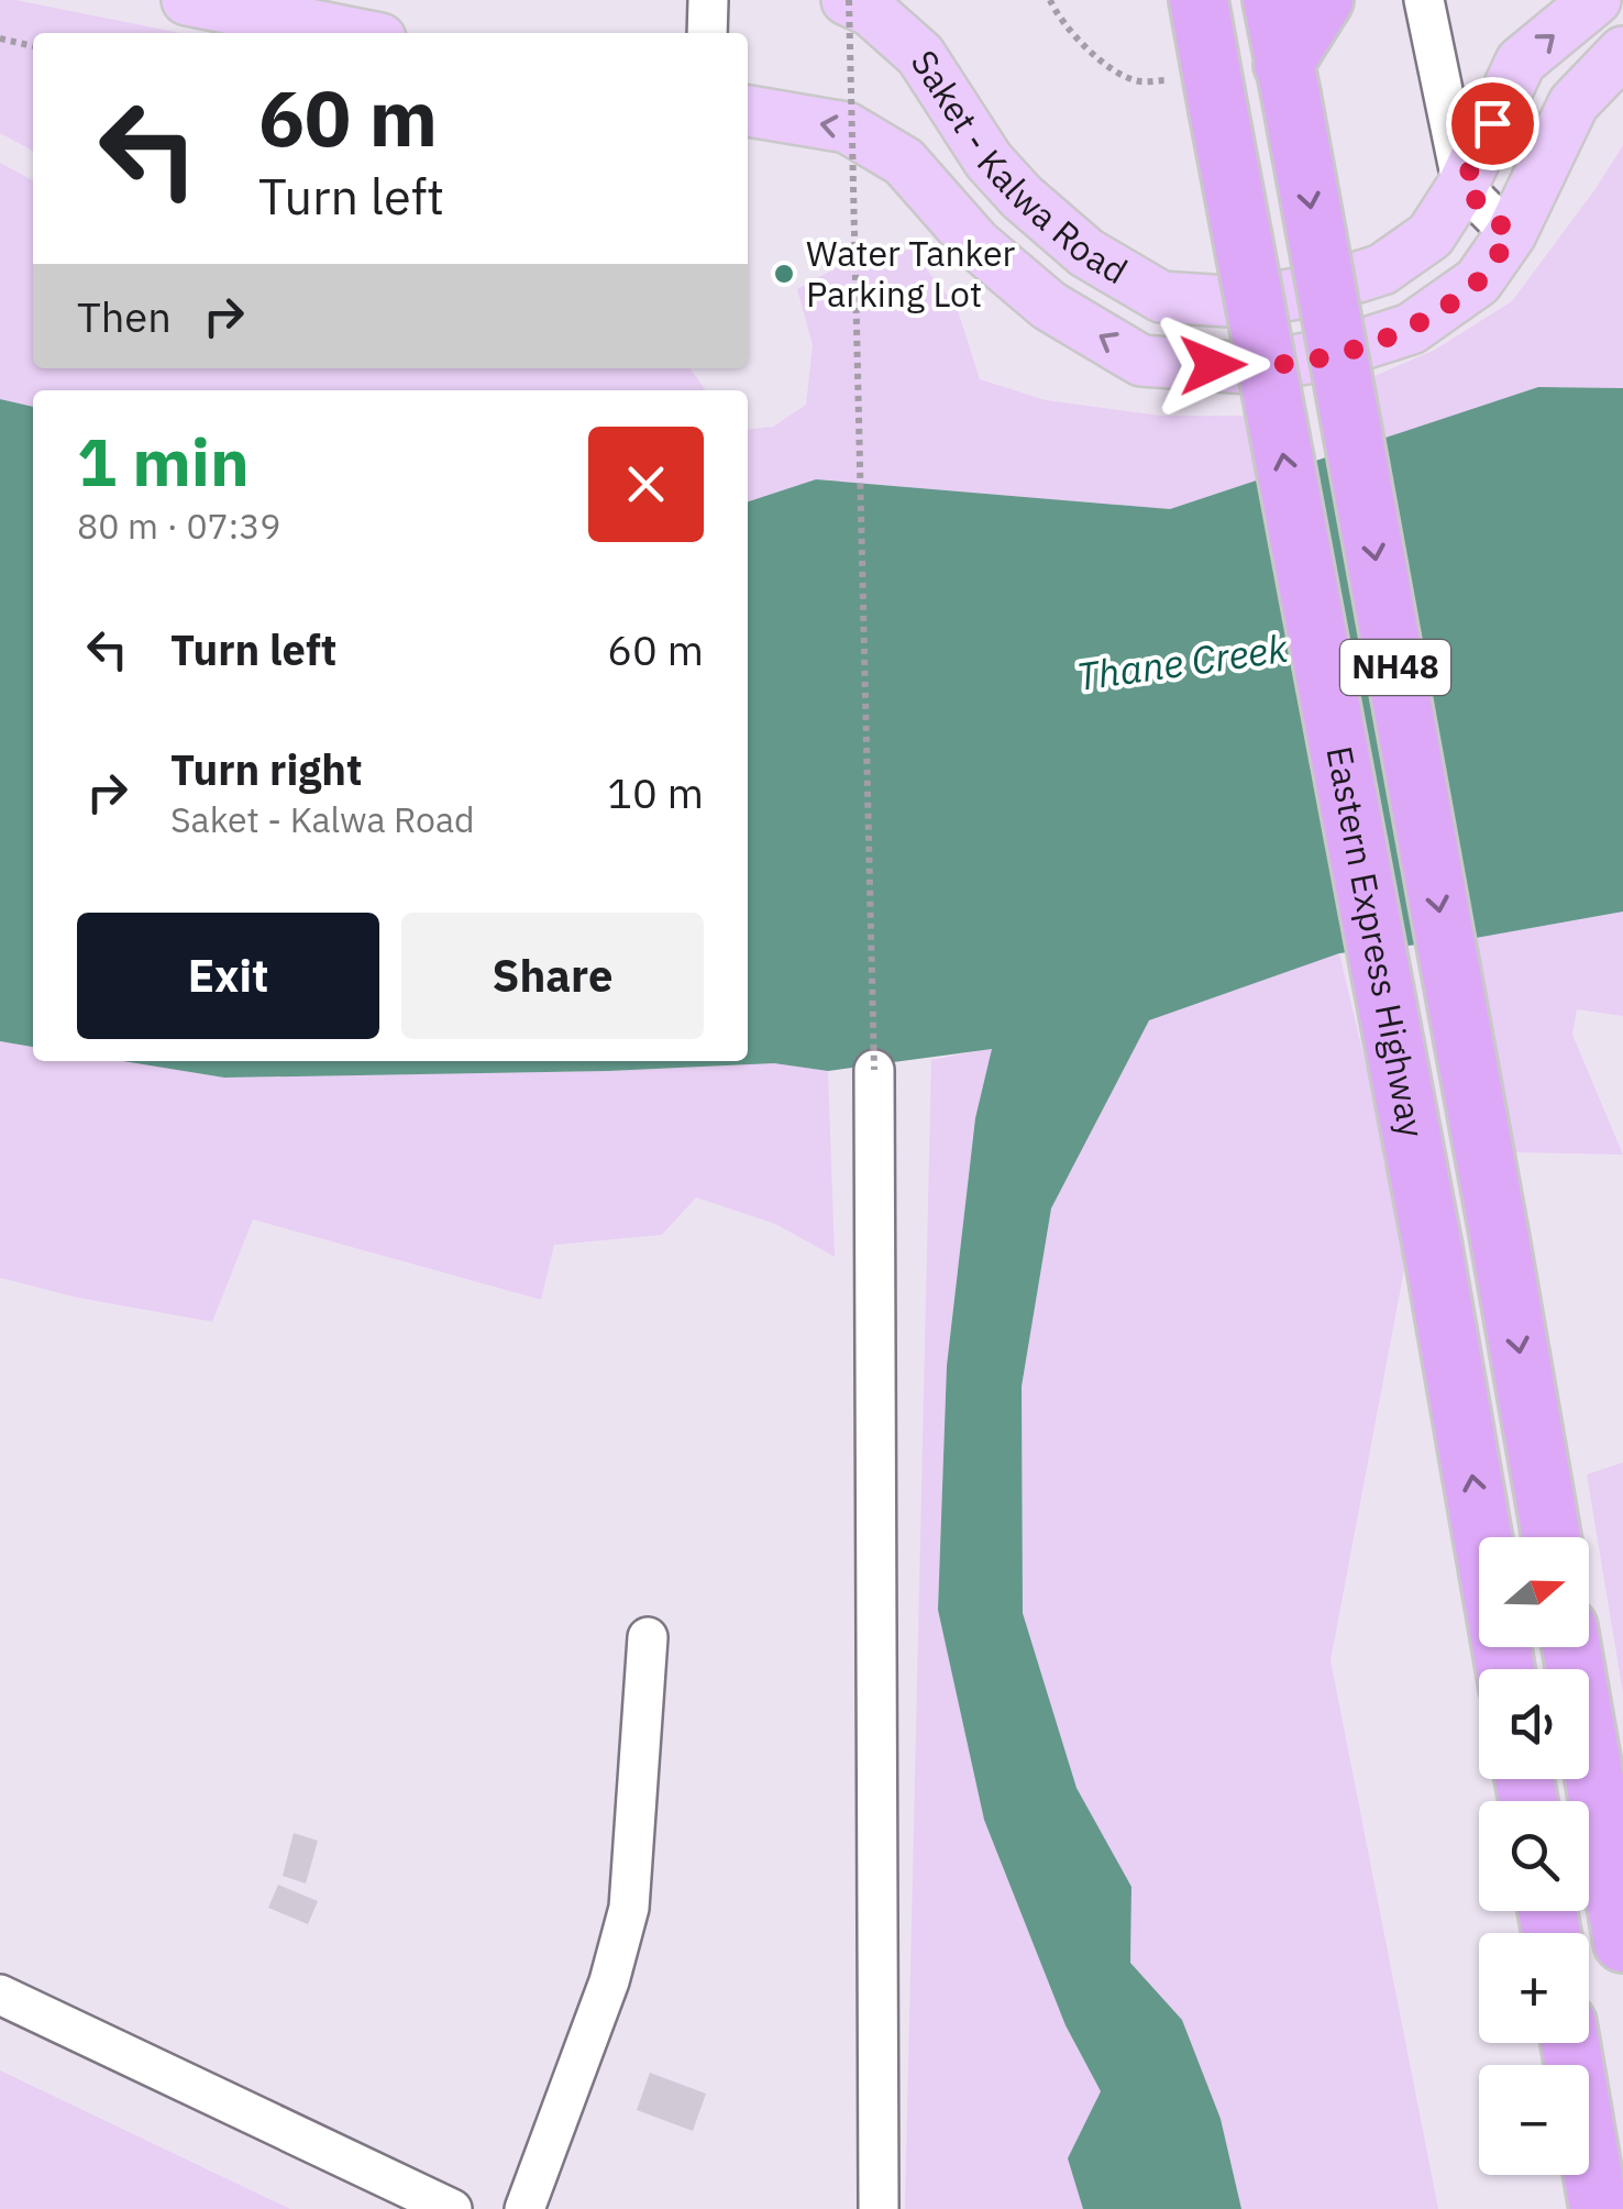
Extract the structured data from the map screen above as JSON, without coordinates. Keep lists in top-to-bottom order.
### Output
{
  "streets": {
    "highway": ["NH48", "Eastern Express Highway"],
    "main road": ["Saket - Kalwa Road"]
  },
  "water": ["Thane Creek"],
  "places": ["Water Tanker Parking Lot"],
  "north": "right",
  "page": {
    "turn": ["60 m", "Turn left"],
    "then": "Then",
    "heading": ["1 min", "80 m · 07:39"],
    "list": [
      {
        "name": "Turn left",
        "value": "60 m"
      },
      {
        "name": "Turn right",
        "note": "Saket - Kalwa Road",
        "value": "10 m"
      }
    ],
    "buttons": ["Exit", "Share"],
    "map_buttons": ["+", "−"]
  }
}
